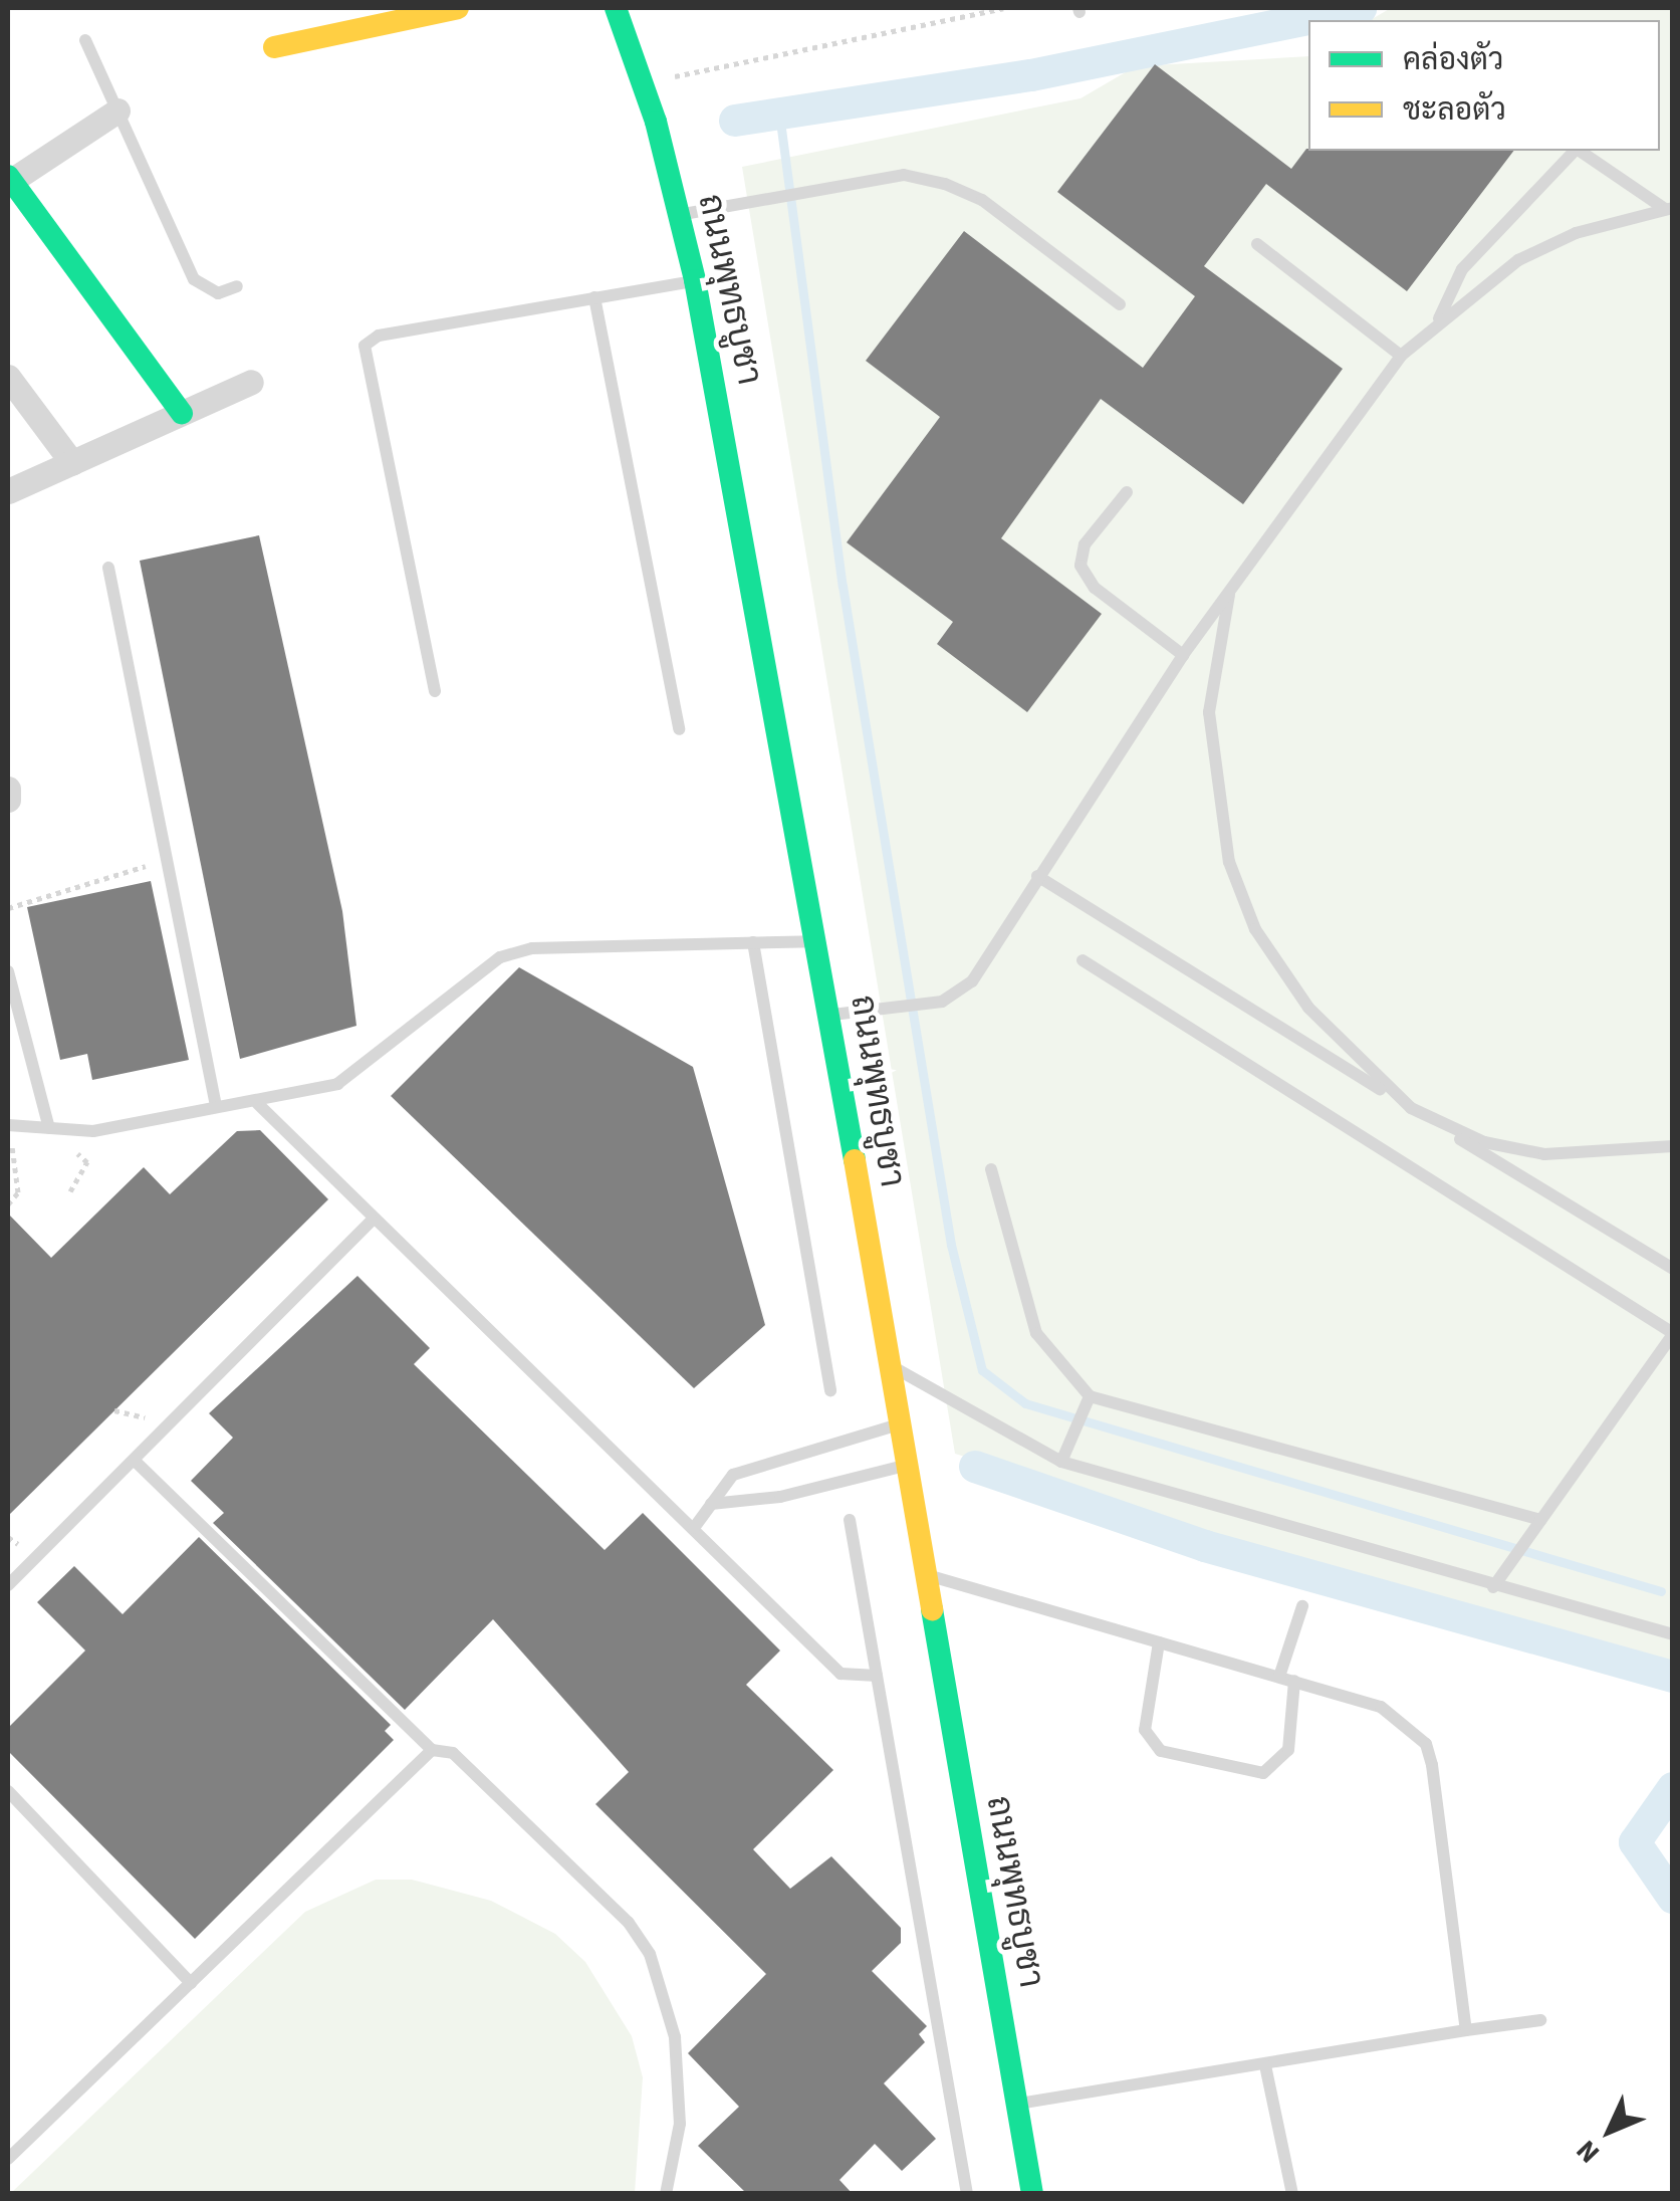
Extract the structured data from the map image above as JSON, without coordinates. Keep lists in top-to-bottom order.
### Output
{
  "streets": {
    "main road": ["ถนนพุทธบูชา"]
  },
  "legend": ["คล่องตัว", "ชะลอตัว"],
  "north": "bottom left"
}
